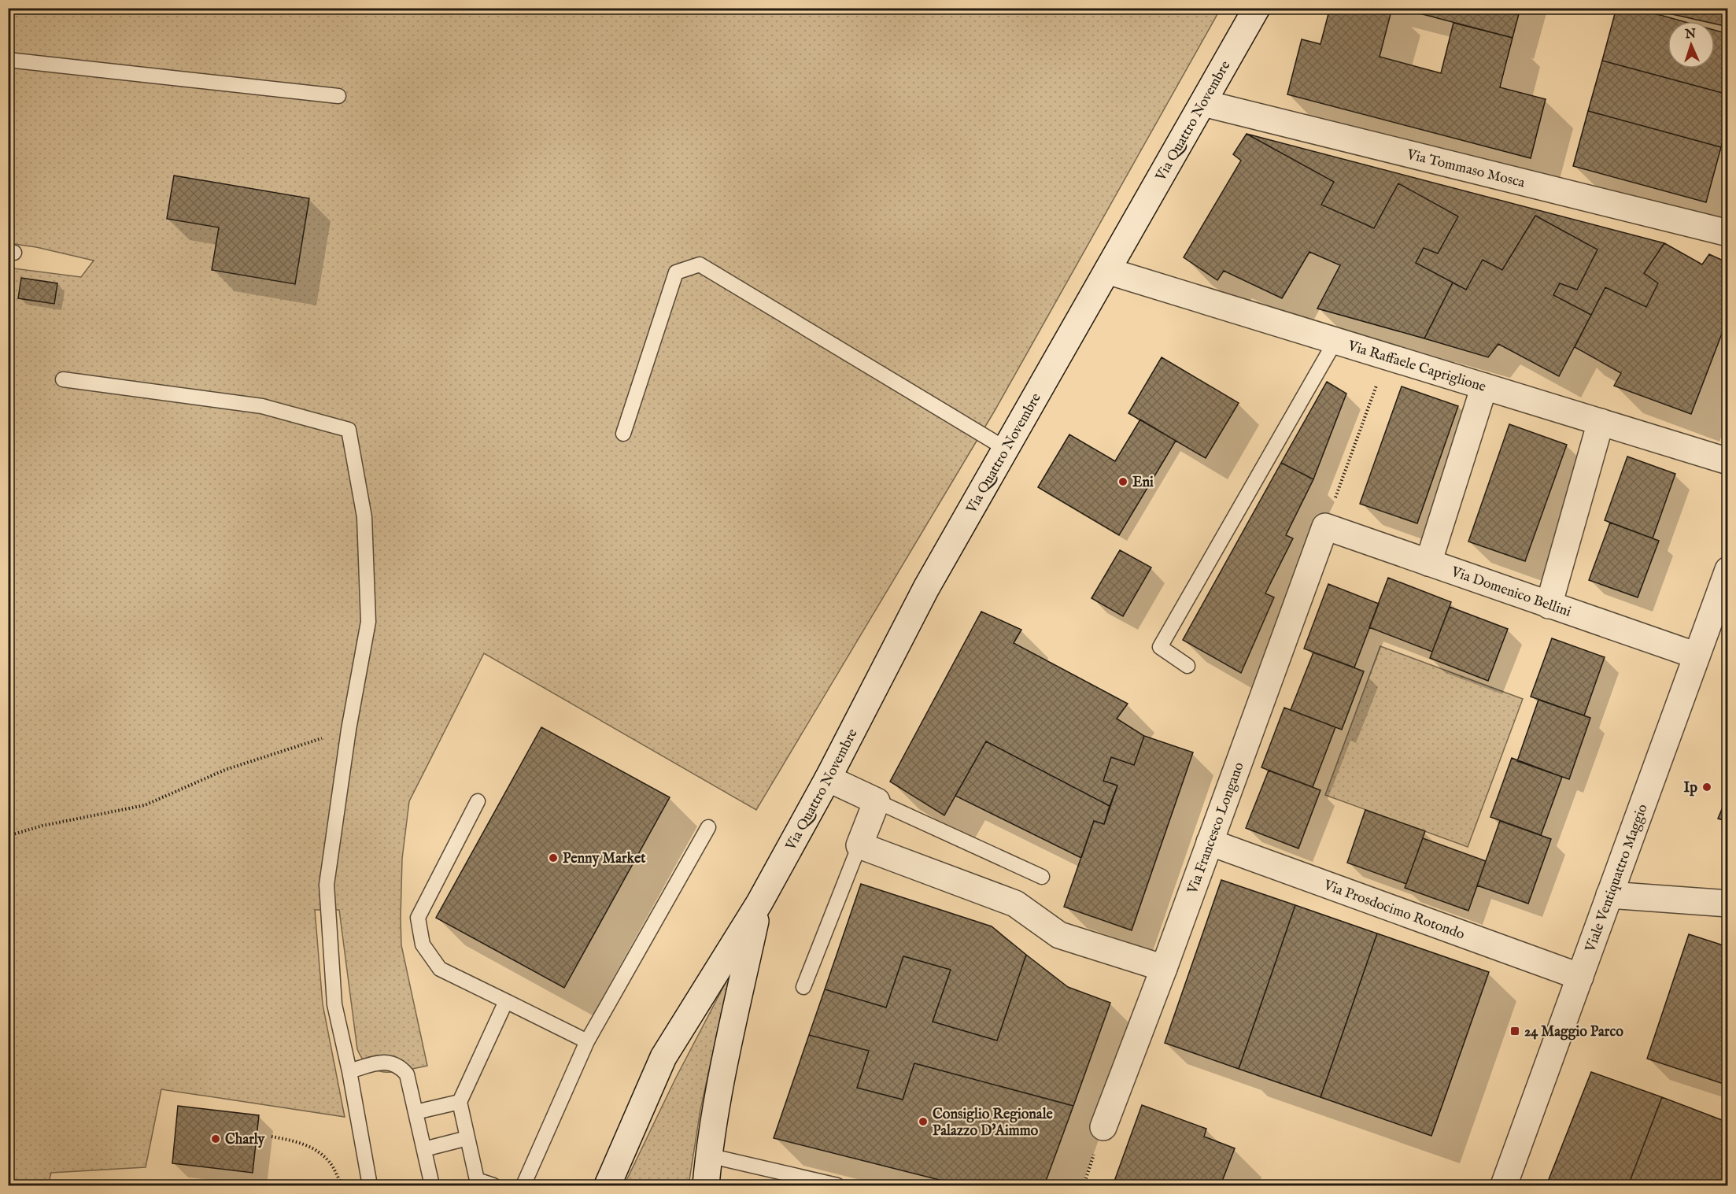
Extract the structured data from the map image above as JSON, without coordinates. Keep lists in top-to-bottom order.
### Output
{
  "streets": {
    "street": [
      "Via Quattro Novembre",
      "Via Tommaso Mosca",
      "Via Raffaele Capriglione",
      "Via Domenico Bellini",
      "Via Francesco Longano",
      "Viale Ventiquattro Maggio",
      "Via Prosdocimo Rotondo"
    ]
  },
  "crossings": [
    ["Via Quattro Novembre", "Via Tommaso Mosca"],
    ["Via Quattro Novembre", "Via Raffaele Capriglione"],
    ["Via Domenico Bellini", "Via Francesco Longano"],
    ["Via Domenico Bellini", "Viale Ventiquattro Maggio"],
    ["Via Francesco Longano", "Via Prosdocimo Rotondo"],
    ["Viale Ventiquattro Maggio", "Via Prosdocimo Rotondo"]
  ],
  "places": {
    "other": [
      "Eni",
      "Ip",
      "Penny Market",
      "Consiglio Regionale Palazzo D'Aimmo",
      "Charly"
    ],
    "transit": ["24 Maggio Parco"]
  },
  "north": "top"
}
